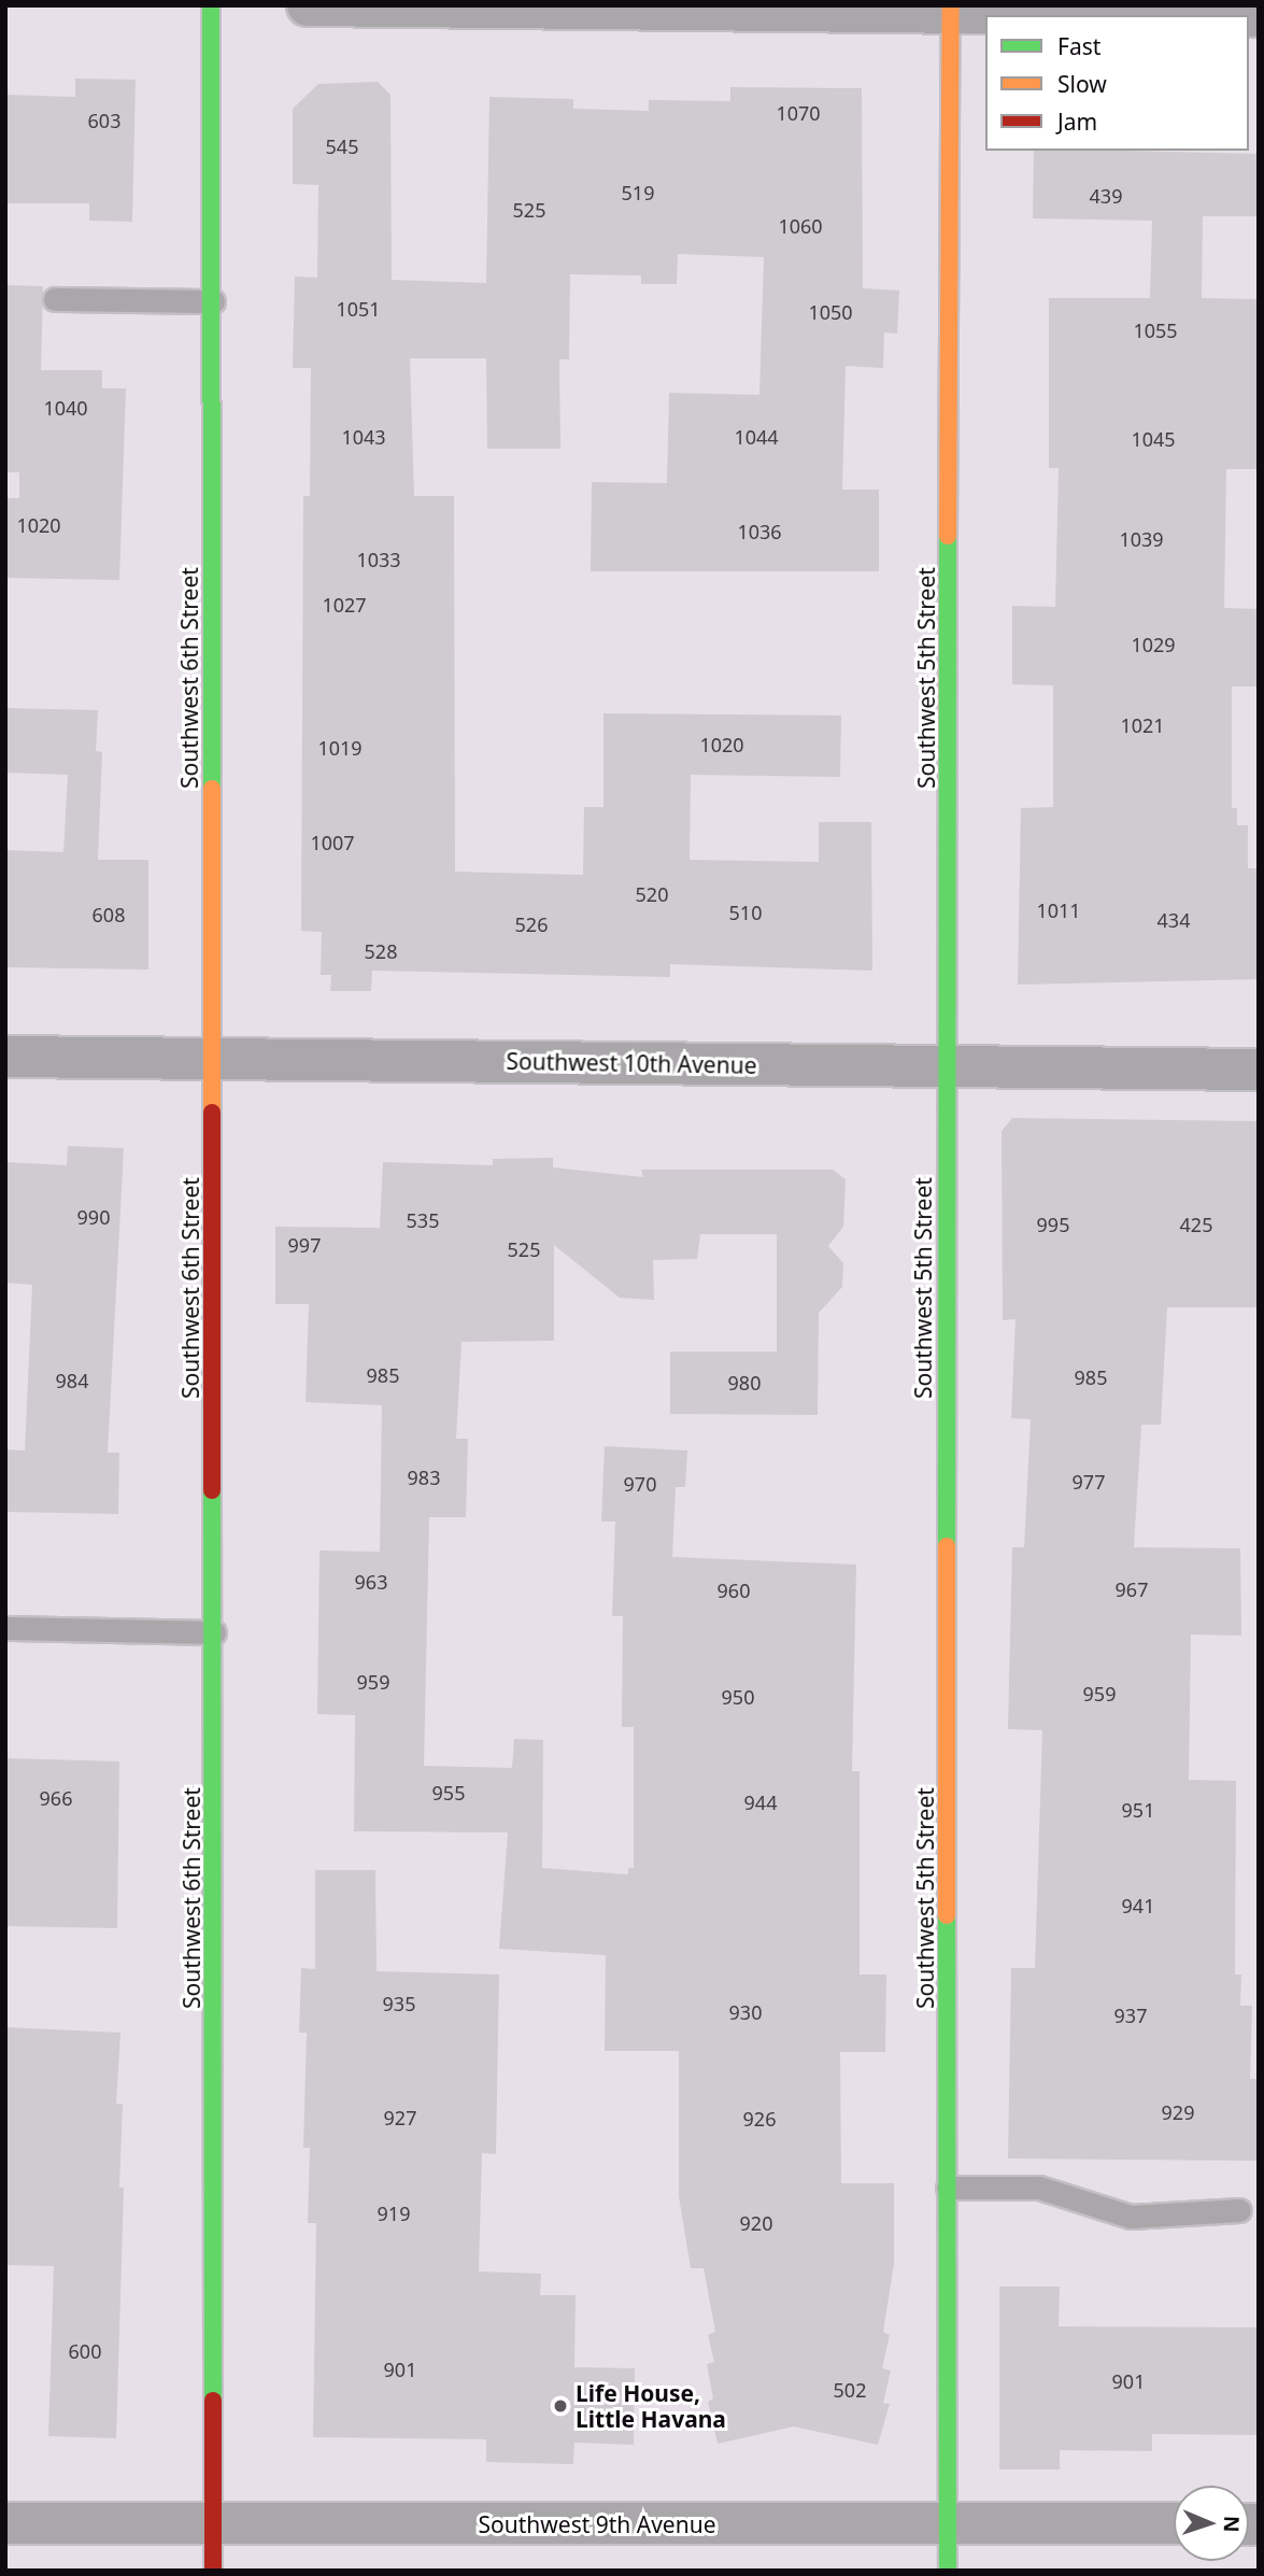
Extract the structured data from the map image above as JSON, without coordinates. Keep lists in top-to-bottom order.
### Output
{
  "streets": {
    "street": [
      "Southwest 6th Street",
      "Southwest 5th Street",
      "Southwest 10th Avenue",
      "Southwest 9th Avenue"
    ]
  },
  "crossings": [
    ["Southwest 6th Street", "Southwest 10th Avenue"],
    ["Southwest 6th Street", "Southwest 9th Avenue"],
    ["Southwest 5th Street", "Southwest 10th Avenue"],
    ["Southwest 5th Street", "Southwest 9th Avenue"]
  ],
  "places": ["Life House, Little Havana"],
  "house_numbers": [
    "1070",
    "603",
    "545",
    "519",
    "439",
    "525",
    "1060",
    "1051",
    "1050",
    "1055",
    "1040",
    "1043",
    "1044",
    "1045",
    "1020",
    "1036",
    "1039",
    "1033",
    "1027",
    "1029",
    "1021",
    "1020",
    "1019",
    "1007",
    "520",
    "1011",
    "510",
    "608",
    "434",
    "526",
    "528",
    "990",
    "535",
    "995",
    "425",
    "997",
    "525",
    "985",
    "985",
    "984",
    "980",
    "983",
    "977",
    "970",
    "963",
    "967",
    "960",
    "959",
    "959",
    "950",
    "955",
    "966",
    "944",
    "951",
    "941",
    "935",
    "930",
    "937",
    "929",
    "927",
    "926",
    "919",
    "920",
    "600",
    "901",
    "901",
    "502"
  ],
  "legend": ["Fast", "Slow", "Jam"],
  "north": "right"
}
